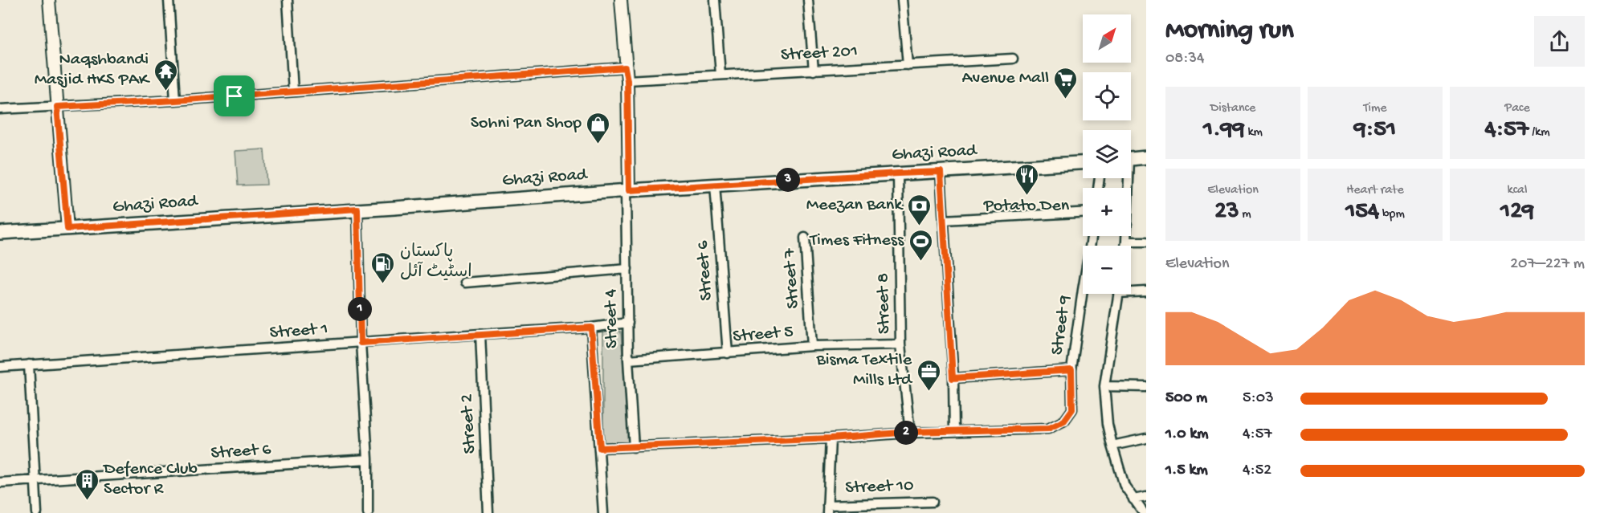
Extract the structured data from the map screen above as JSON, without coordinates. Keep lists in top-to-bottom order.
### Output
{
  "streets": {
    "main road": ["Ghazi Road"],
    "street": [
      "Street 201",
      "Street 6",
      "Street 7",
      "Street 8",
      "Street 4",
      "Street 9",
      "Street 1",
      "Street 5",
      "Street 2",
      "Street 10"
    ]
  },
  "crossings": [
    ["Ghazi Road", "Street 6"],
    ["Ghazi Road", "Street 8"],
    ["Ghazi Road", "Street 4"],
    ["Street 6", "Street 5"],
    ["Street 7", "Street 5"],
    ["Street 8", "Street 9"],
    ["Street 8", "Street 5"],
    ["Street 4", "Street 9"],
    ["Street 4", "Street 1"],
    ["Street 4", "Street 5"],
    ["Street 1", "Street 2"]
  ],
  "places": {
    "temple": ["Naqshbandi Masjid HKS PAK"],
    "supermarket": ["Avenue Mall"],
    "shop": ["Sohni Pan Shop"],
    "restaurant": ["Potato Den"],
    "bank": ["Meezan Bank"],
    "sports": ["Times Fitness"],
    "fuel station": ["پاکستان اسٹیٹ آئل"],
    "office": ["Bisma Textile Mills Ltd"],
    "building": ["Defence Club Sector R"]
  },
  "north": "top right",
  "page": {
    "heading": ["Morning run", "08:34"],
    "map_buttons": ["+", "−"],
    "stats": [
      ["Distance", "1.99 km"],
      ["Time", "9:51"],
      ["Pace", "4:57 /km"],
      ["Elevation", "23 m"],
      ["Heart rate", "154 bpm"],
      ["kcal", "129"]
    ],
    "pins": ["3", "1", "2"],
    "chart": ["Elevation", "207–227 m"],
    "list": [
      {
        "name": "500 m",
        "note": "5:03"
      },
      {
        "name": "1.0 km",
        "note": "4:57"
      },
      {
        "name": "1.5 km",
        "note": "4:52"
      }
    ]
  }
}
